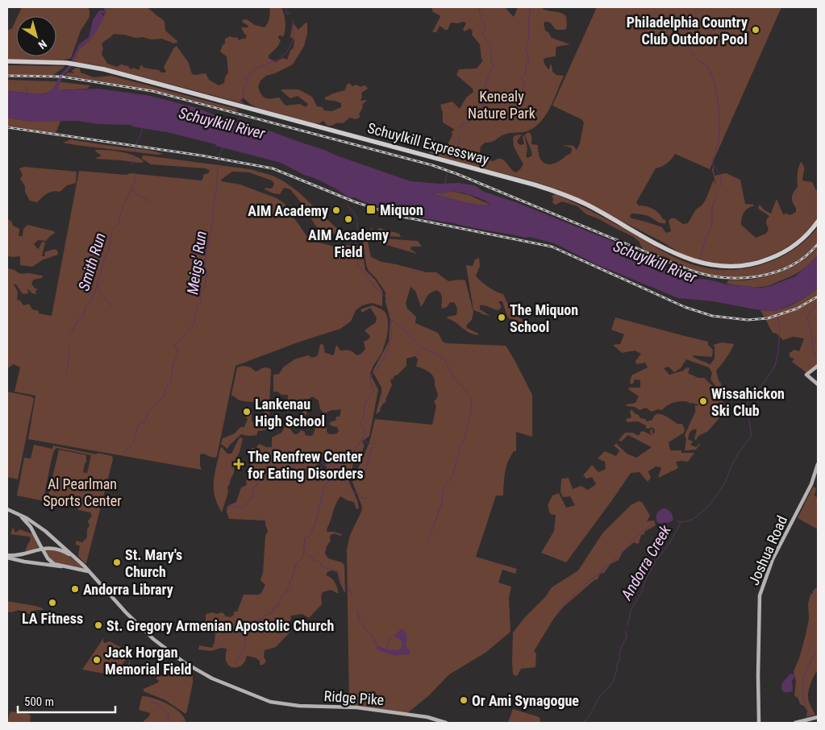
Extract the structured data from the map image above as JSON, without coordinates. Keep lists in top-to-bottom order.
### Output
{
  "streets": {
    "highway": ["Schuylkill Expressway"],
    "main road": ["Joshua Road", "Ridge Pike"]
  },
  "water": [
    "Schuylkill River",
    "Smith Run",
    "Meigs' Run",
    "Andorra Creek"
  ],
  "parks": ["Kenealy Nature Park", "Al Pearlman Sports Center"],
  "places": {
    "other": [
      "Philadelphia Country Club Outdoor Pool",
      "AIM Academy",
      "AIM Academy Field",
      "The Miquon School",
      "Wissahickon Ski Club",
      "Lankenau High School",
      "St. Mary's Church",
      "Andorra Library",
      "LA Fitness",
      "St. Gregory Armenian Apostolic Church",
      "Jack Horgan Memorial Field",
      "Or Ami Synagogue"
    ],
    "transit": ["Miquon"],
    "health": ["The Renfrew Center for Eating Disorders"]
  },
  "scale_bar": "500 m",
  "north": "bottom right"
}
